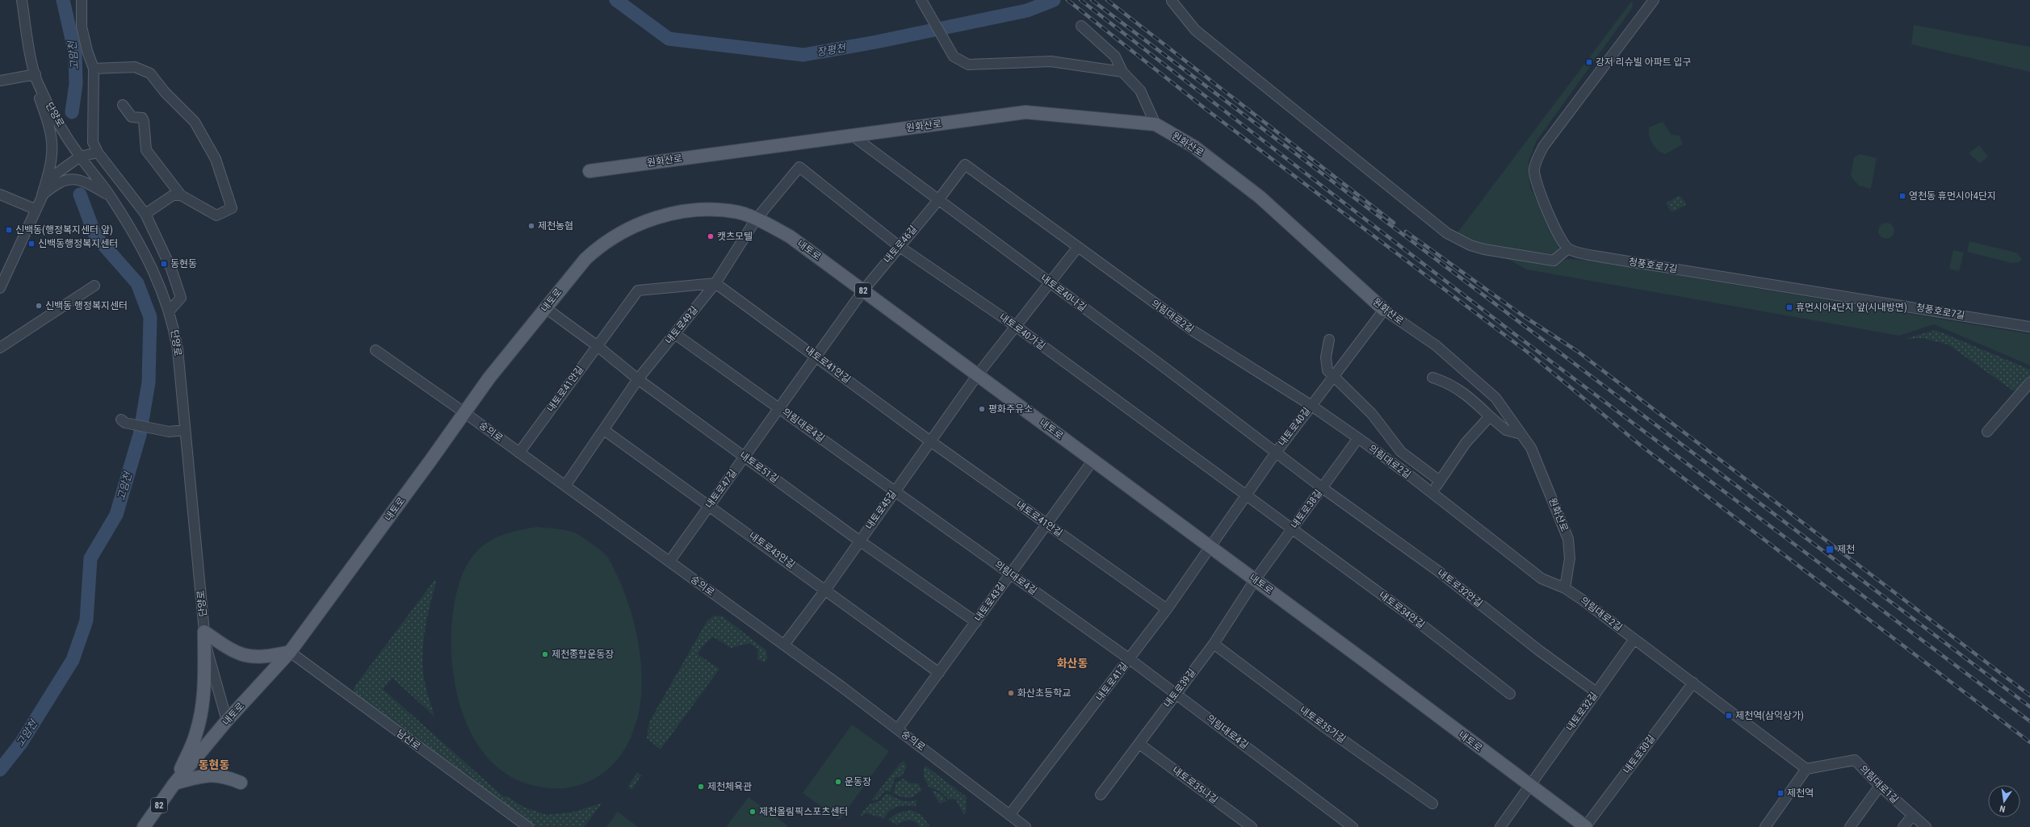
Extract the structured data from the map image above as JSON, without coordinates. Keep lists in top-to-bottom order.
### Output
{
  "streets": {
    "main road": ["원화산로", "내토로", "82"],
    "street": [
      "단양로",
      "내토로46길",
      "청풍호로7길",
      "내토로40나길",
      "의림대로2길",
      "내토로49길",
      "내토로40가길",
      "내토로41안길",
      "의림대로4길",
      "내토로40길",
      "숭의로",
      "내토로51길",
      "내토로47길",
      "내토로38길",
      "내토로45길",
      "내토로43안길",
      "내토로32안길",
      "내토로43길",
      "내토로34안길",
      "내토로41길",
      "내토로39길",
      "내토로32길",
      "내토로35가길",
      "남산로",
      "내토로30길",
      "의림대로1길",
      "내토로35나길"
    ]
  },
  "crossings": [
    ["단양로", "내토로"],
    ["원화산로", "내토로40나길"],
    ["원화산로", "의림대로2길"],
    ["원화산로", "내토로40길"],
    ["내토로46길", "내토로"],
    ["내토로46길", "내토로40나길"],
    ["내토로46길", "의림대로2길"],
    ["내토로46길", "내토로40가길"],
    ["내토로46길", "내토로47길"],
    ["내토로", "내토로49길"],
    ["내토로", "내토로40길"],
    ["내토로", "숭의로"],
    ["내토로", "내토로51길"],
    ["내토로", "내토로47길"],
    ["내토로", "내토로38길"],
    ["내토로", "내토로45길"],
    ["내토로", "내토로43길"],
    ["내토로", "내토로41길"],
    ["내토로", "내토로39길"],
    ["내토로", "내토로32길"],
    ["내토로", "남산로"],
    ["내토로", "내토로30길"],
    ["내토로40나길", "내토로40길"],
    ["내토로40나길", "내토로38길"],
    ["내토로40나길", "내토로45길"],
    ["내토로40나길", "내토로32안길"],
    ["의림대로2길", "내토로40길"],
    ["의림대로2길", "내토로38길"],
    ["의림대로2길", "내토로45길"],
    ["의림대로2길", "내토로32길"],
    ["의림대로2길", "내토로30길"],
    ["의림대로2길", "의림대로1길"],
    ["내토로49길", "내토로40가길"],
    ["내토로49길", "내토로41안길"],
    ["내토로49길", "의림대로4길"],
    ["내토로49길", "숭의로"],
    ["내토로49길", "내토로51길"],
    ["내토로49길", "내토로43안길"],
    ["내토로40가길", "내토로40길"],
    ["내토로40가길", "내토로38길"],
    ["내토로40가길", "내토로45길"],
    ["내토로40가길", "내토로34안길"],
    ["내토로41안길", "숭의로"],
    ["내토로41안길", "내토로51길"],
    ["내토로41안길", "내토로47길"],
    ["내토로41안길", "내토로45길"],
    ["내토로41안길", "내토로43길"],
    ["내토로41안길", "내토로41길"],
    ["의림대로4길", "내토로47길"],
    ["의림대로4길", "내토로45길"],
    ["의림대로4길", "내토로43길"],
    ["의림대로4길", "내토로41길"],
    ["의림대로4길", "내토로39길"],
    ["내토로40길", "내토로41길"],
    ["숭의로", "내토로47길"],
    ["숭의로", "내토로45길"],
    ["숭의로", "내토로43길"],
    ["숭의로", "내토로41길"],
    ["내토로51길", "내토로47길"],
    ["내토로51길", "내토로45길"],
    ["내토로51길", "내토로43길"],
    ["내토로47길", "내토로43안길"],
    ["내토로38길", "내토로32안길"],
    ["내토로38길", "내토로34안길"],
    ["내토로38길", "내토로39길"],
    ["내토로45길", "내토로43안길"],
    ["내토로43안길", "내토로43길"],
    ["내토로32안길", "내토로32길"],
    ["내토로39길", "내토로35가길"],
    ["내토로39길", "내토로35나길"]
  ],
  "districts": ["화산동", "동현동"],
  "water": ["장평천", "고암천"],
  "places": {
    "transit": [
      "강저 리슈빌 아파트 입구",
      "영천동 휴먼시아4단지",
      "신백동(행정복지센터 앞)",
      "신백동행정복지센터",
      "동현동",
      "휴먼시아4단지 앞(시내방면)",
      "제천",
      "제천역(삼익상가)",
      "제천역"
    ],
    "other": [
      "제천농협",
      "캣츠모텔",
      "신백동 행정복지센터",
      "평화주유소",
      "제천종합운동장",
      "화산초등학교",
      "운동장",
      "제천체육관",
      "제천올림픽스포츠센터"
    ]
  },
  "north": "bottom"
}
